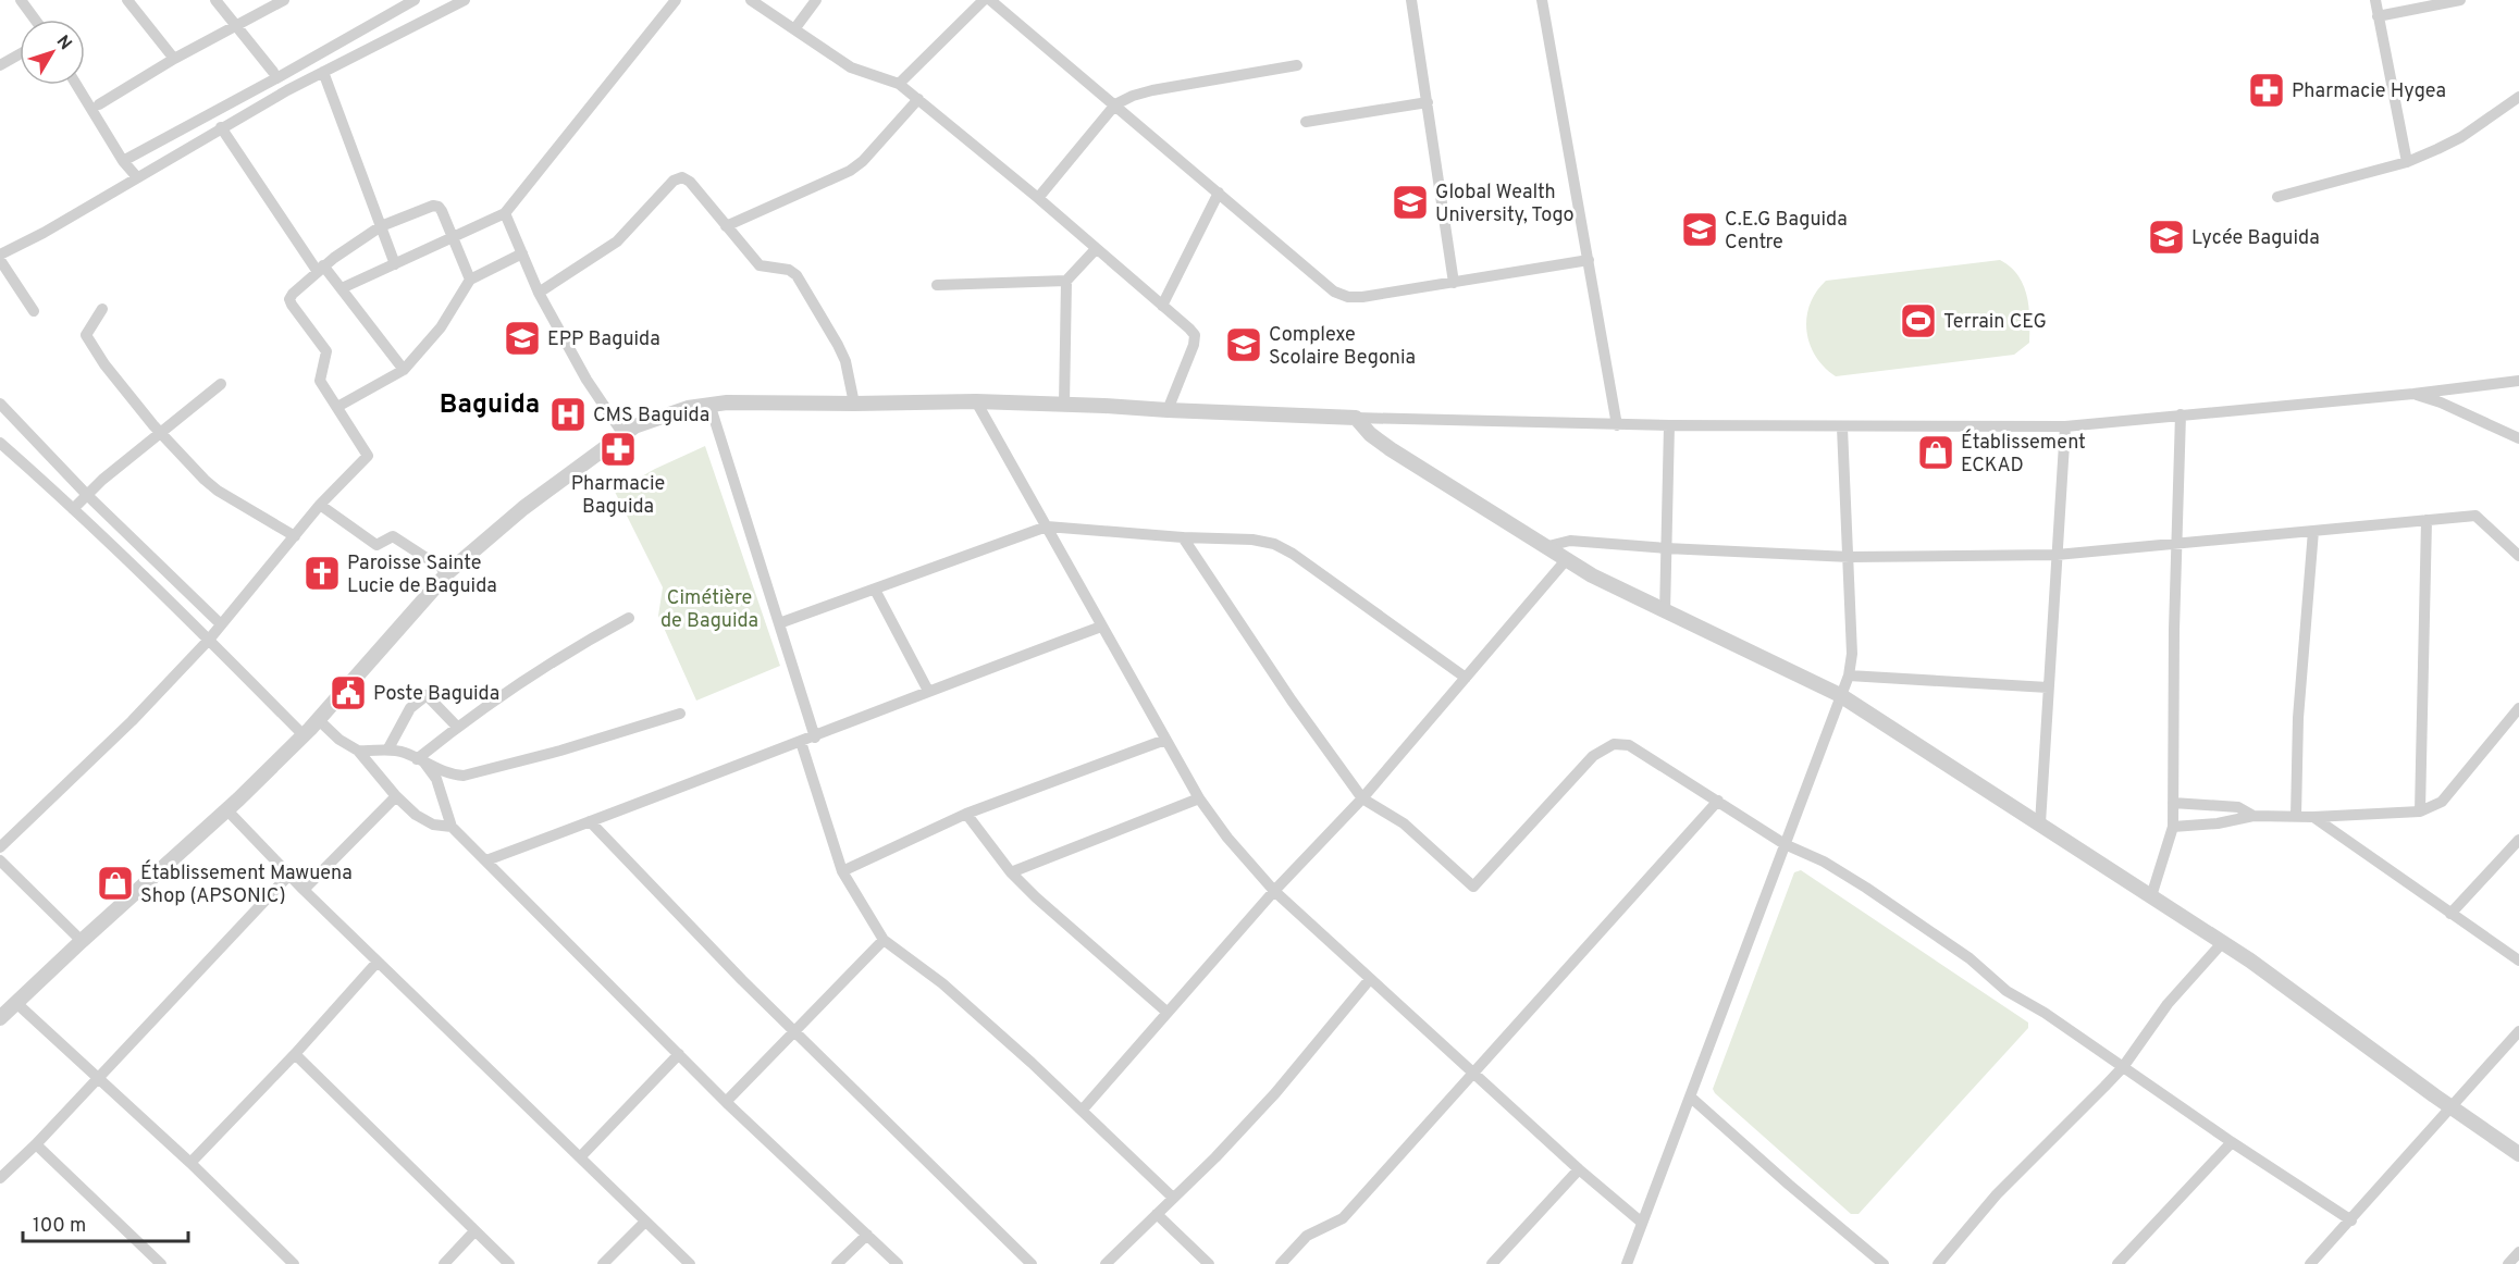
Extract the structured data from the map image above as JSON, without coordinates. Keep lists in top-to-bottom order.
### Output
{
  "districts": ["Baguida"],
  "parks": ["Cimétière de Baguida"],
  "places": {
    "pharmacy": ["Pharmacie Hygea", "Pharmacie Baguida"],
    "school or university": [
      "Global Wealth University, Togo",
      "C.E.G Baguida Centre",
      "Lycée Baguida",
      "EPP Baguida",
      "Complexe Scolaire Begonia"
    ],
    "sports": ["Terrain CEG"],
    "hospital": ["CMS Baguida"],
    "shop": ["Établissement ECKAD", "Établissement Mawuena Shop (APSONIC)"],
    "church": ["Paroisse Sainte Lucie de Baguida"],
    "public building": ["Poste Baguida"]
  },
  "scale_bar": "100 m",
  "north": "top right"
}
